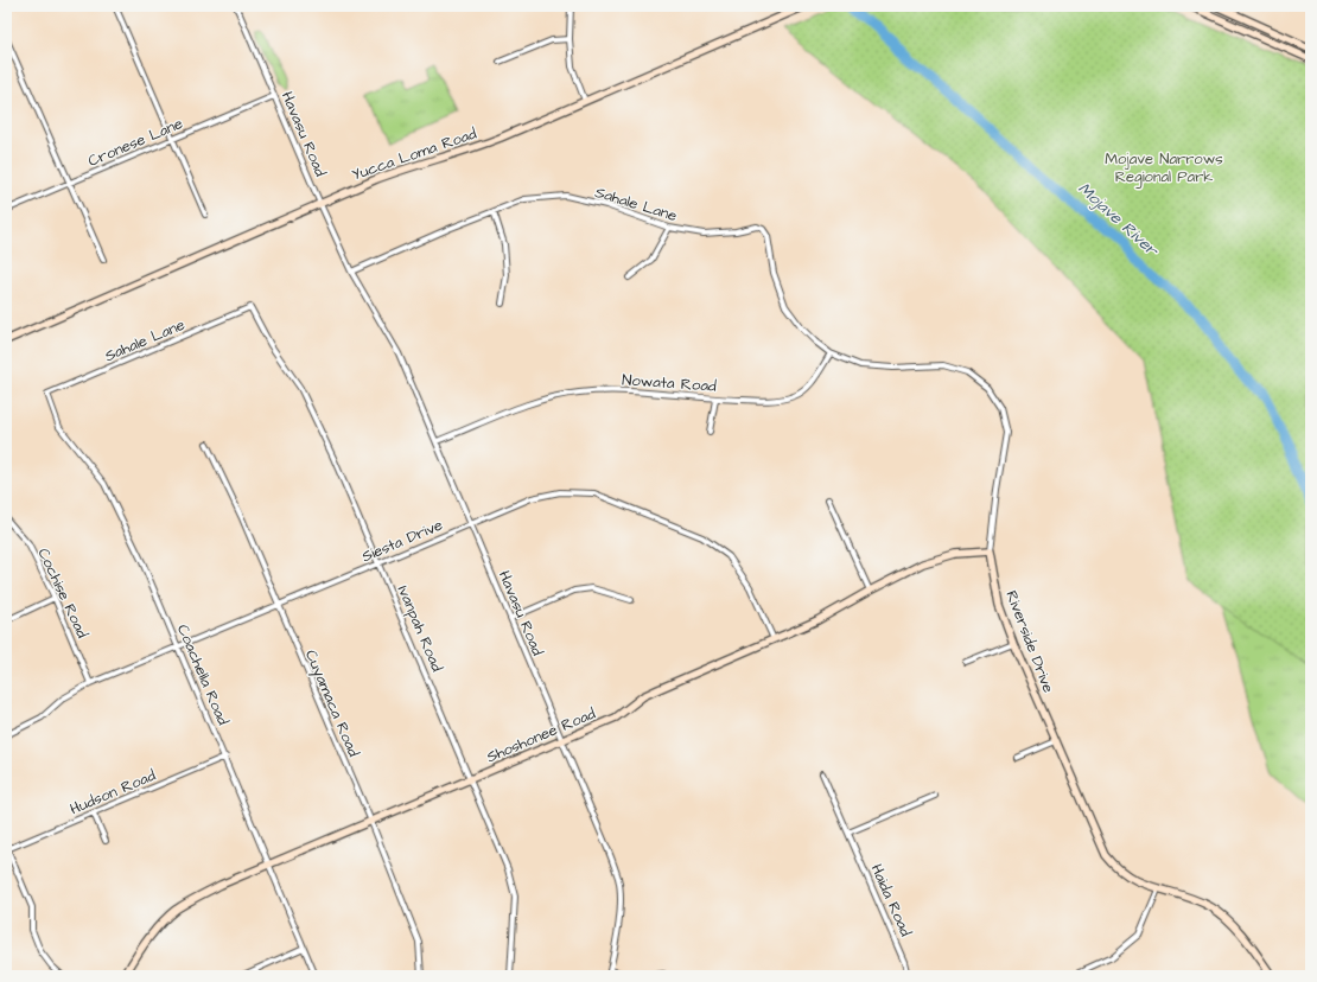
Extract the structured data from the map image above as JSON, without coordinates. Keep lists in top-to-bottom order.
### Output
{
  "streets": {
    "street": [
      "Havasu Road",
      "Cronese Lane",
      "Yucca Loma Road",
      "Sahale Lane",
      "Nowata Road",
      "Siesta Drive",
      "Cochise Road",
      "Ivanpah Road",
      "Riverside Drive",
      "Coachella Road",
      "Cuyamaca Road",
      "Shoshonee Road",
      "Hudson Road",
      "Haida Road"
    ]
  },
  "crossings": [
    ["Havasu Road", "Cronese Lane"],
    ["Havasu Road", "Yucca Loma Road"],
    ["Havasu Road", "Sahale Lane"],
    ["Havasu Road", "Nowata Road"],
    ["Havasu Road", "Siesta Drive"],
    ["Havasu Road", "Shoshonee Road"],
    ["Sahale Lane", "Ivanpah Road"],
    ["Sahale Lane", "Riverside Drive"],
    ["Sahale Lane", "Coachella Road"],
    ["Nowata Road", "Riverside Drive"],
    ["Siesta Drive", "Cochise Road"],
    ["Siesta Drive", "Ivanpah Road"],
    ["Siesta Drive", "Coachella Road"],
    ["Siesta Drive", "Cuyamaca Road"],
    ["Siesta Drive", "Shoshonee Road"],
    ["Ivanpah Road", "Shoshonee Road"],
    ["Riverside Drive", "Shoshonee Road"],
    ["Coachella Road", "Shoshonee Road"],
    ["Coachella Road", "Hudson Road"],
    ["Cuyamaca Road", "Shoshonee Road"]
  ],
  "water": ["Mojave River"],
  "parks": ["Mojave Narrows Regional Park"]
}
